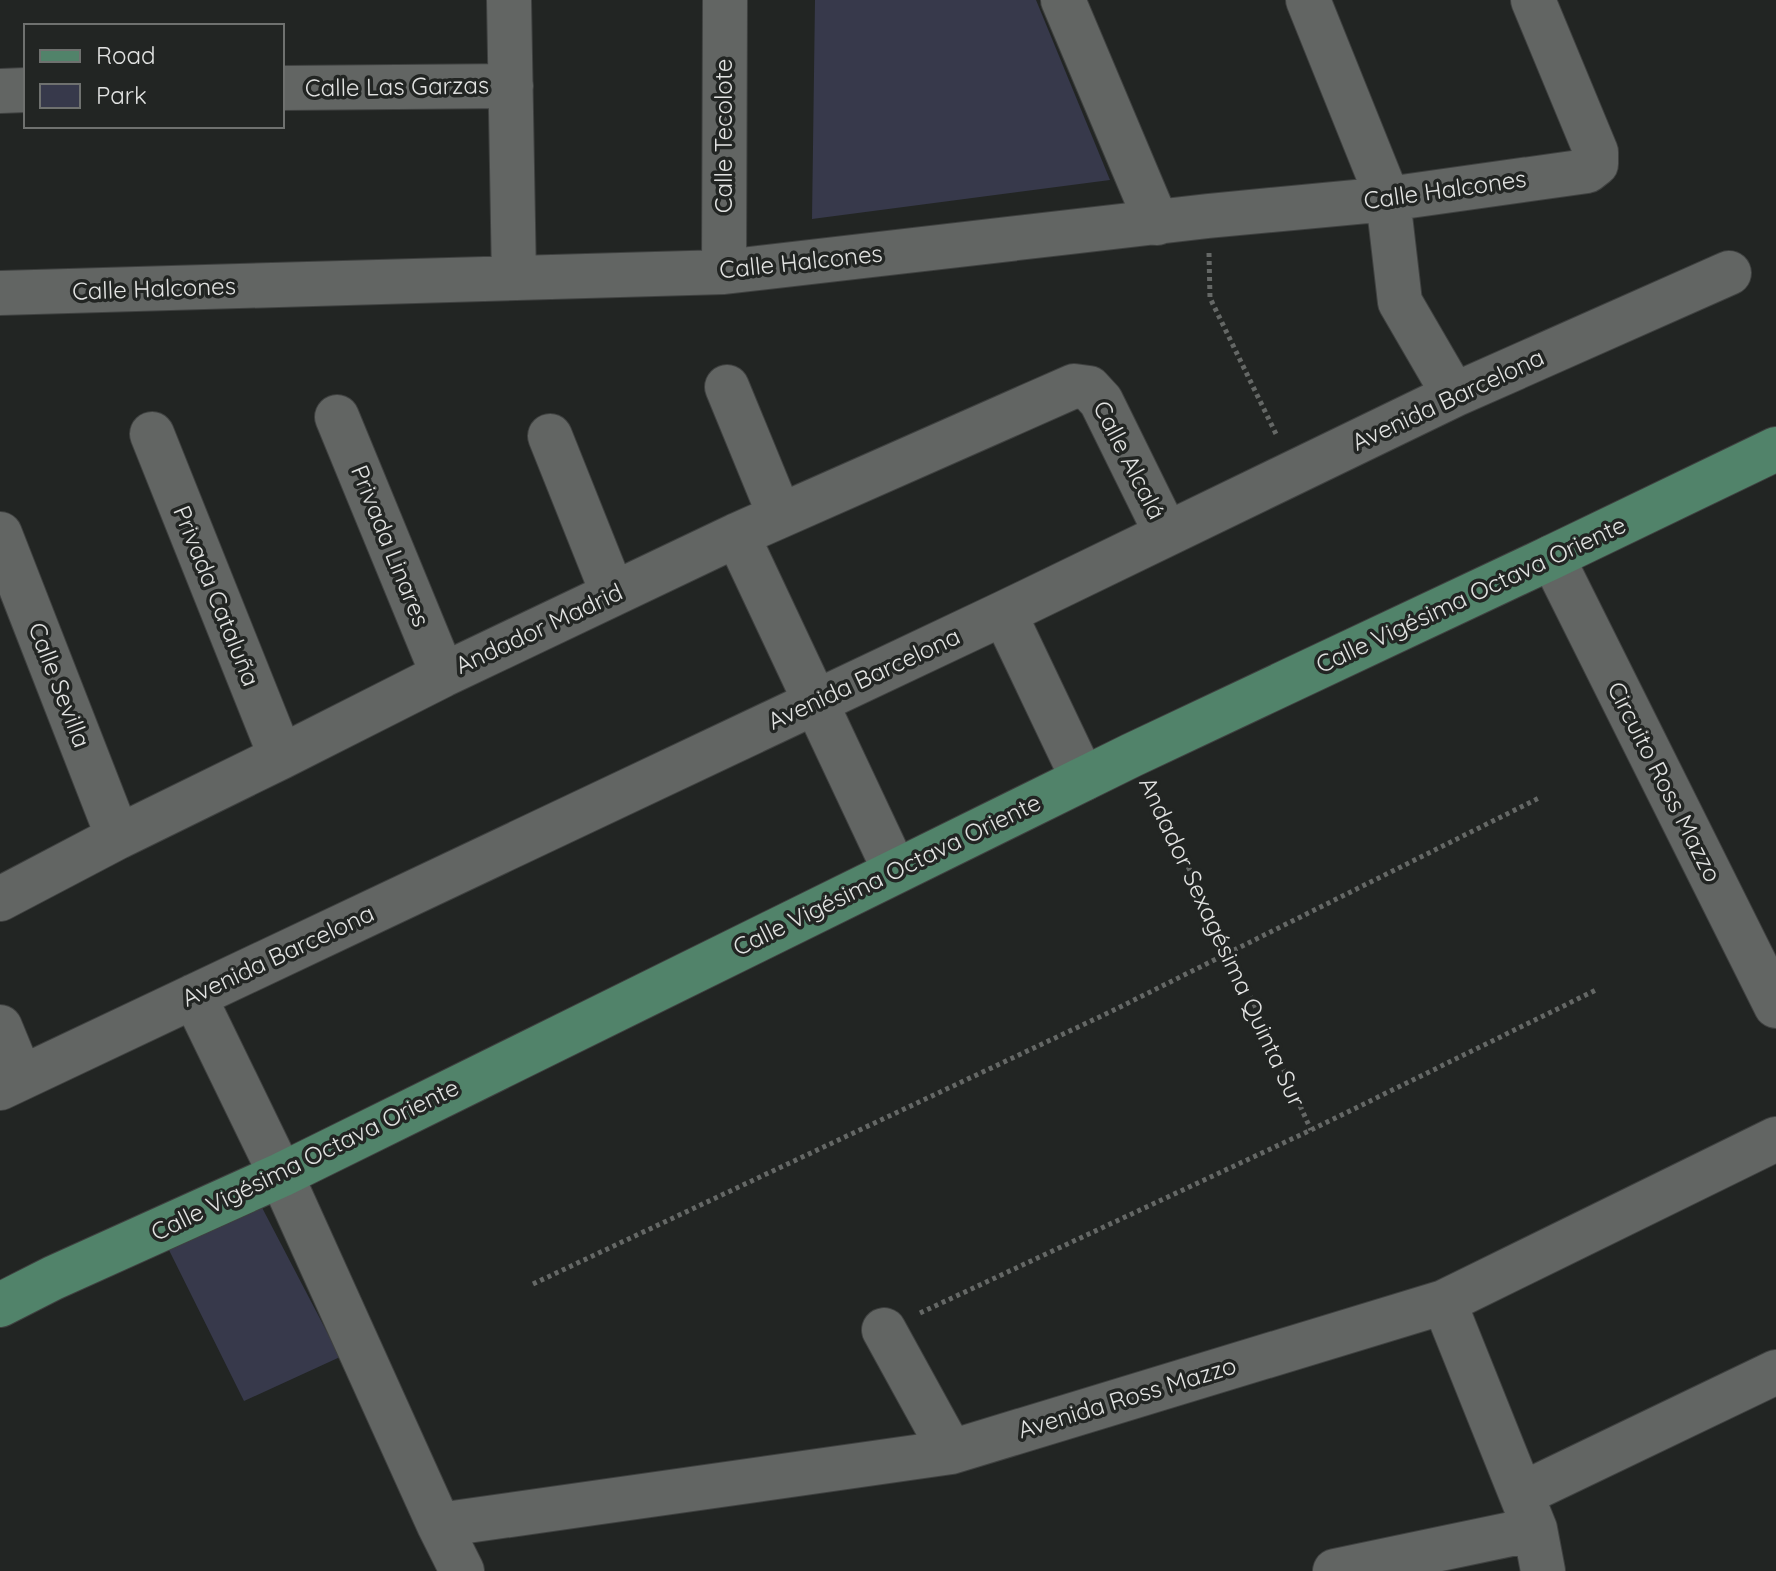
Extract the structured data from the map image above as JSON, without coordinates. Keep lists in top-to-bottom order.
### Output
{
  "streets": {
    "main road": ["Calle Vigésima Octava Oriente"],
    "street": [
      "Calle Las Garzas",
      "Calle Tecolote",
      "Calle Halcones",
      "Avenida Barcelona",
      "Calle Alcalá",
      "Privada Linares",
      "Privada Cataluña",
      "Andador Madrid",
      "Calle Sevilla",
      "Circuito Ross Mazzo",
      "Avenida Ross Mazzo"
    ],
    "path": ["Andador Sexagésima Quinta Sur"]
  },
  "crossings": [
    ["Calle Tecolote", "Calle Halcones"],
    ["Avenida Barcelona", "Calle Alcalá"],
    ["Calle Alcalá", "Andador Madrid"],
    ["Privada Linares", "Andador Madrid"],
    ["Calle Vigésima Octava Oriente", "Circuito Ross Mazzo"],
    ["Calle Vigésima Octava Oriente", "Andador Sexagésima Quinta Sur"],
    ["Privada Cataluña", "Andador Madrid"],
    ["Andador Madrid", "Calle Sevilla"]
  ],
  "legend": ["Road", "Park"]
}
